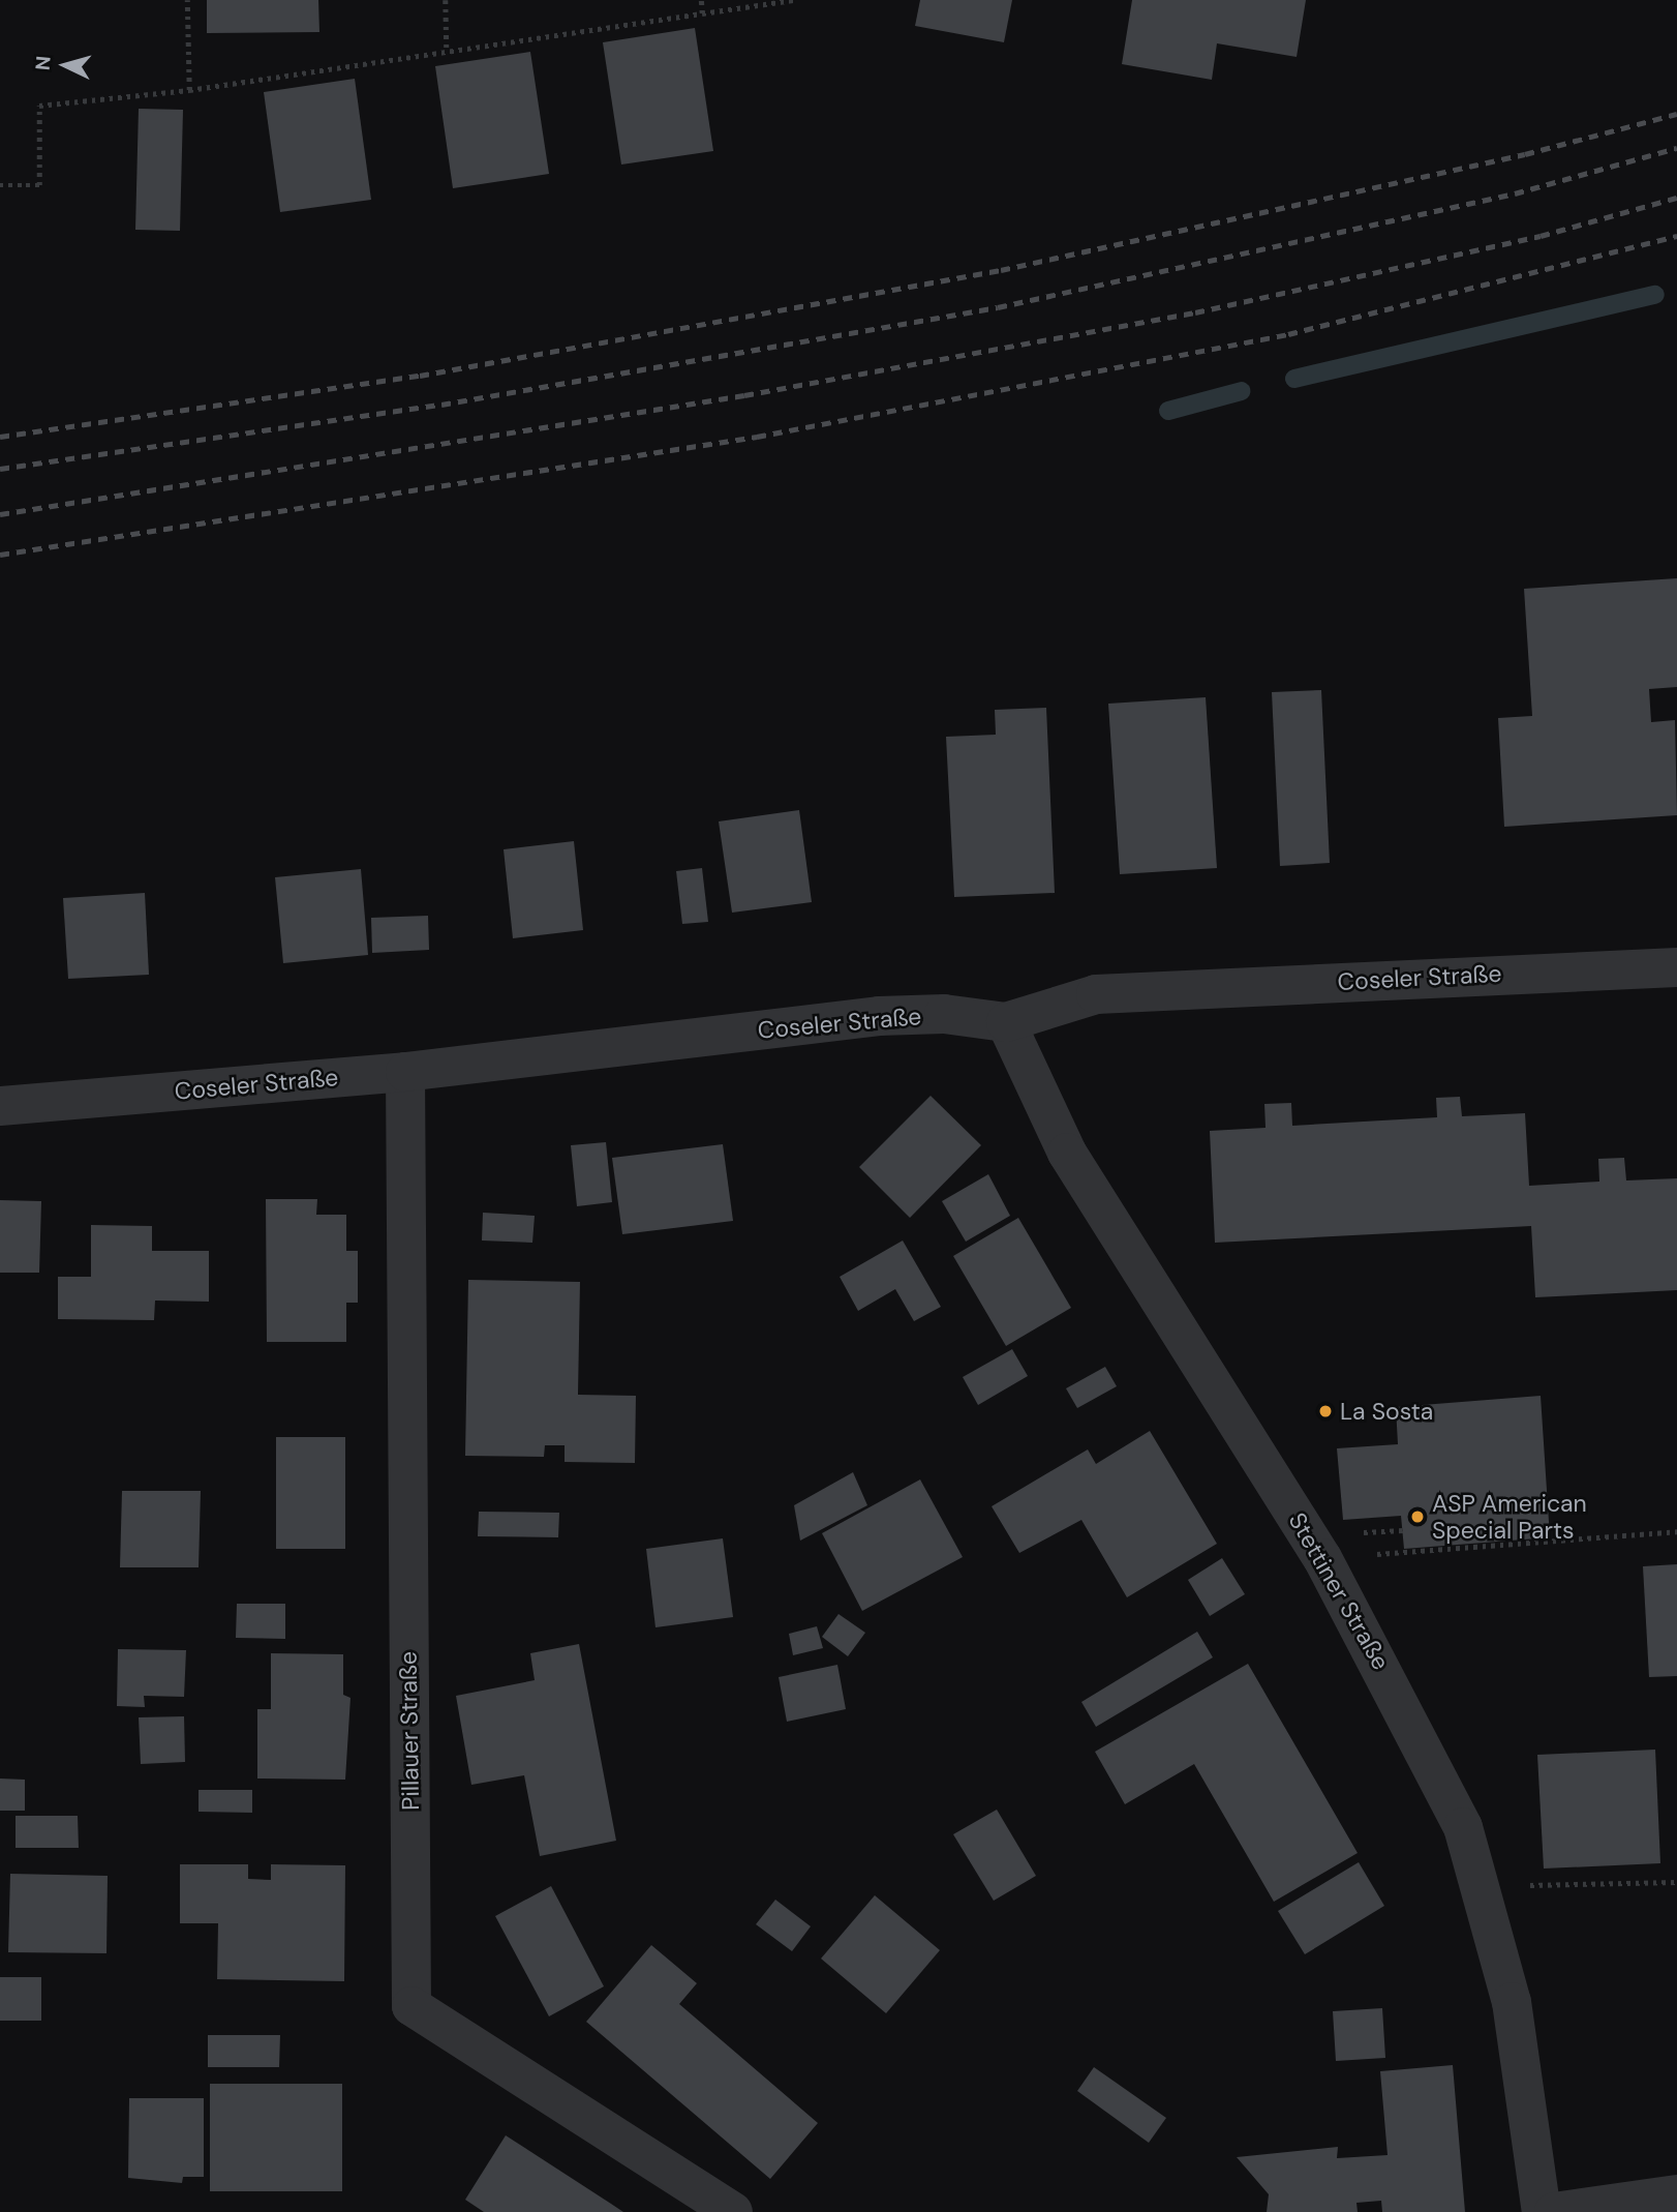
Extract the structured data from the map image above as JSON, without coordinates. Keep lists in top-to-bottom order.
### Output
{
  "streets": {
    "street": ["Coseler Straße", "Stettiner Straße", "Pillauer Straße"]
  },
  "crossings": [
    ["Coseler Straße", "Stettiner Straße"],
    ["Coseler Straße", "Pillauer Straße"]
  ],
  "places": ["La Sosta", "ASP American Special Parts"],
  "north": "left"
}
